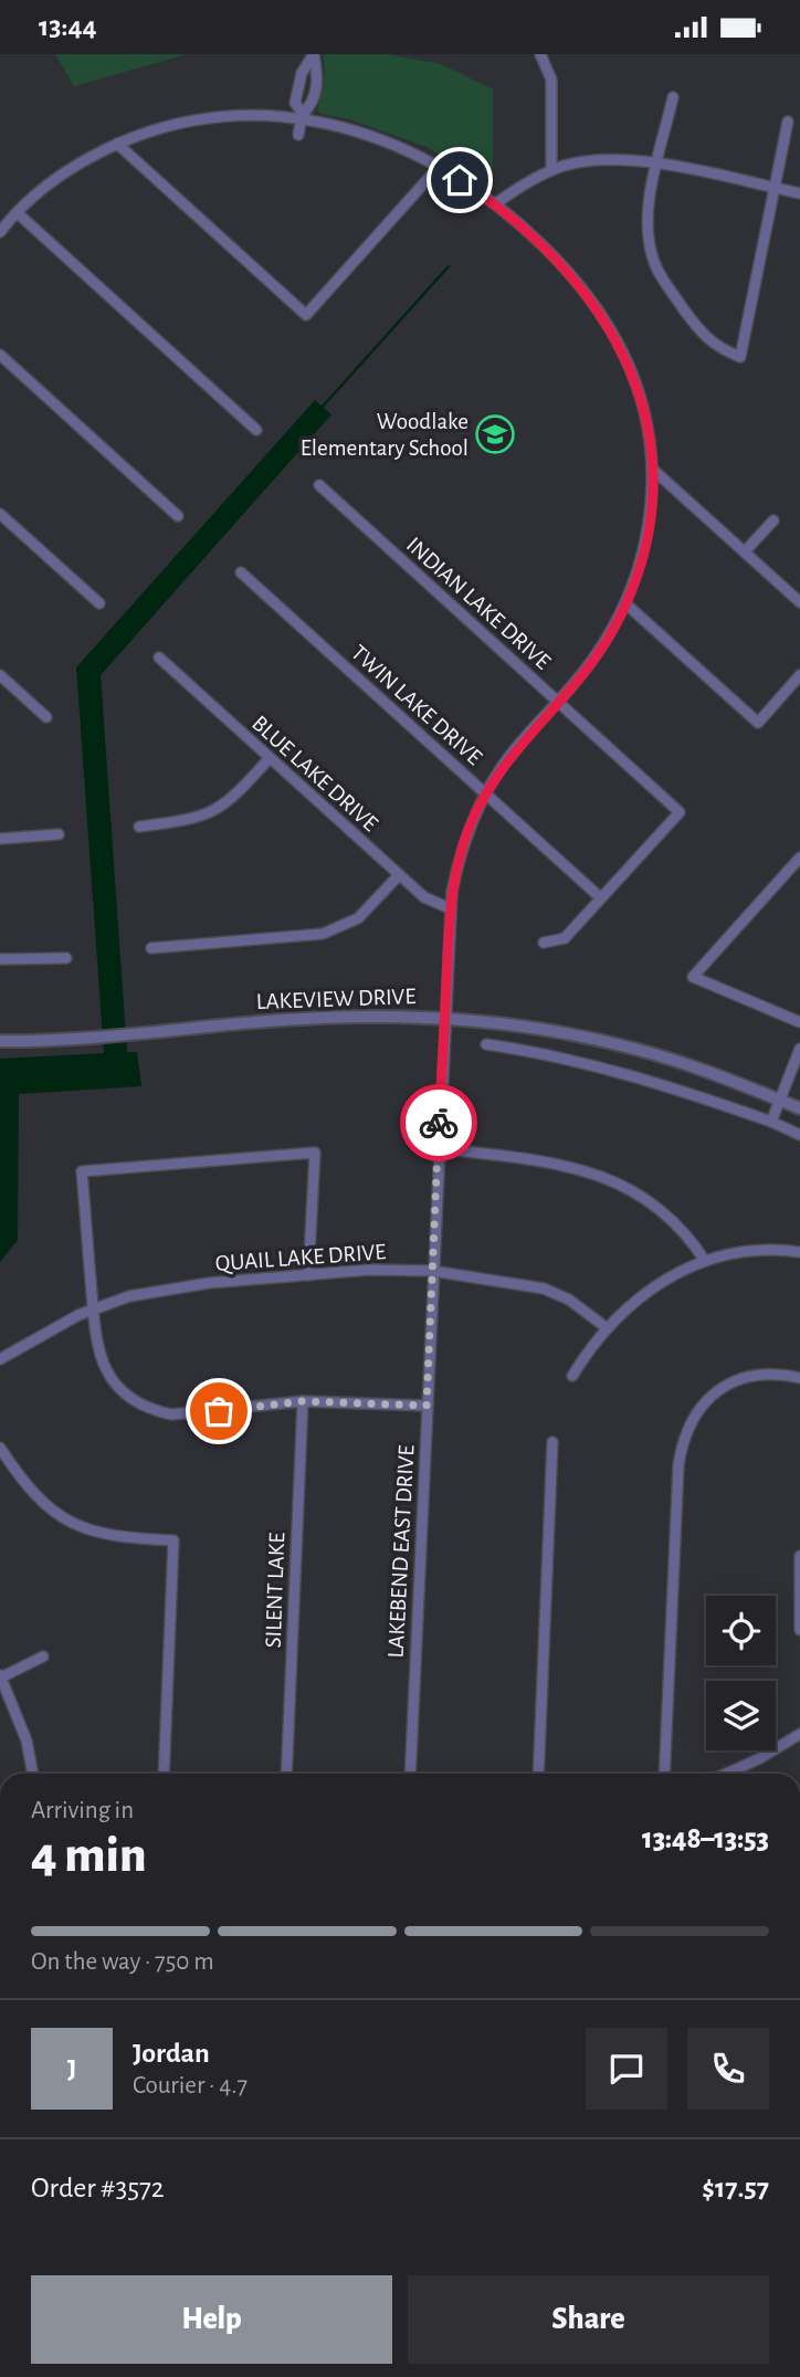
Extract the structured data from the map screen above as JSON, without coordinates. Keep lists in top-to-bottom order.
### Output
{
  "streets": {
    "street": [
      "INDIAN LAKE DRIVE",
      "TWIN LAKE DRIVE",
      "BLUE LAKE DRIVE",
      "LAKEVIEW DRIVE",
      "QUAIL LAKE DRIVE",
      "LAKEBEND EAST DRIVE",
      "SILENT LAKE"
    ]
  },
  "crossings": [
    ["INDIAN LAKE DRIVE", "TWIN LAKE DRIVE"],
    ["INDIAN LAKE DRIVE", "LAKEBEND EAST DRIVE"],
    ["TWIN LAKE DRIVE", "LAKEBEND EAST DRIVE"],
    ["BLUE LAKE DRIVE", "LAKEBEND EAST DRIVE"],
    ["LAKEVIEW DRIVE", "LAKEBEND EAST DRIVE"],
    ["QUAIL LAKE DRIVE", "LAKEBEND EAST DRIVE"]
  ],
  "places": {
    "school or university": ["Woodlake Elementary School"]
  },
  "page": {
    "status": "13:44",
    "heading": ["4 min", "Arriving in", "13:48–13:53"],
    "panel": [
      "Jordan",
      "Courier · 4.7",
      "Order #3572",
      "$17.57"
    ],
    "bar": "On the way · 750 m",
    "round": "J",
    "buttons": ["Help", "Share"]
  }
}
